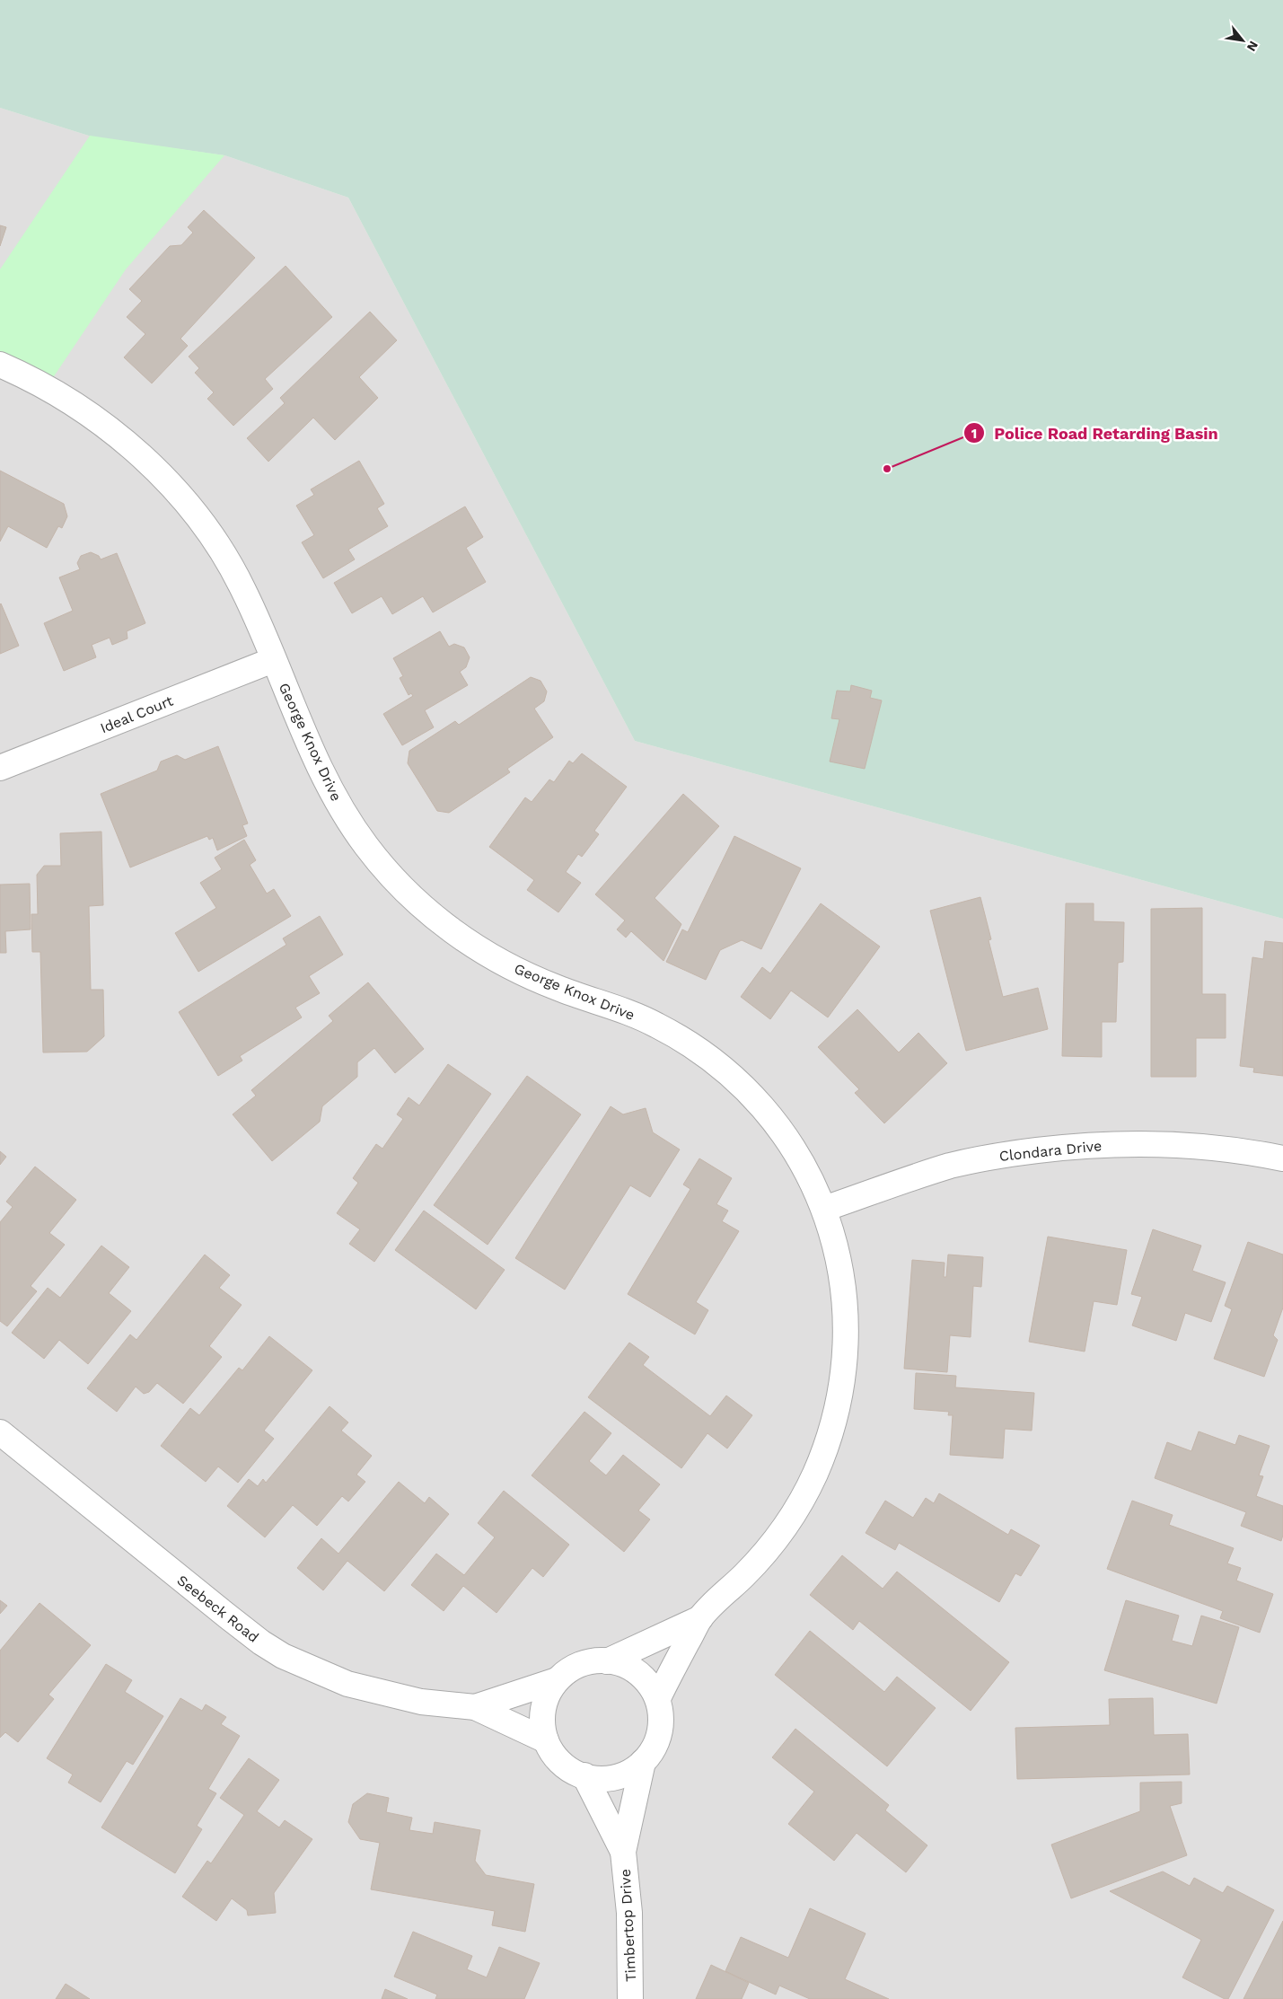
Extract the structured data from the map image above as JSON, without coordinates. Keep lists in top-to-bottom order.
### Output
{
  "streets": {
    "street": [
      "Ideal Court",
      "George Knox Drive",
      "Clondara Drive",
      "Seebeck Road",
      "Timbertop Drive"
    ]
  },
  "crossings": [
    ["Ideal Court", "George Knox Drive"],
    ["George Knox Drive", "Clondara Drive"],
    ["George Knox Drive", "Seebeck Road"],
    ["George Knox Drive", "Timbertop Drive"],
    ["Seebeck Road", "Timbertop Drive"]
  ],
  "places": ["Police Road Retarding Basin"],
  "north": "bottom right"
}
